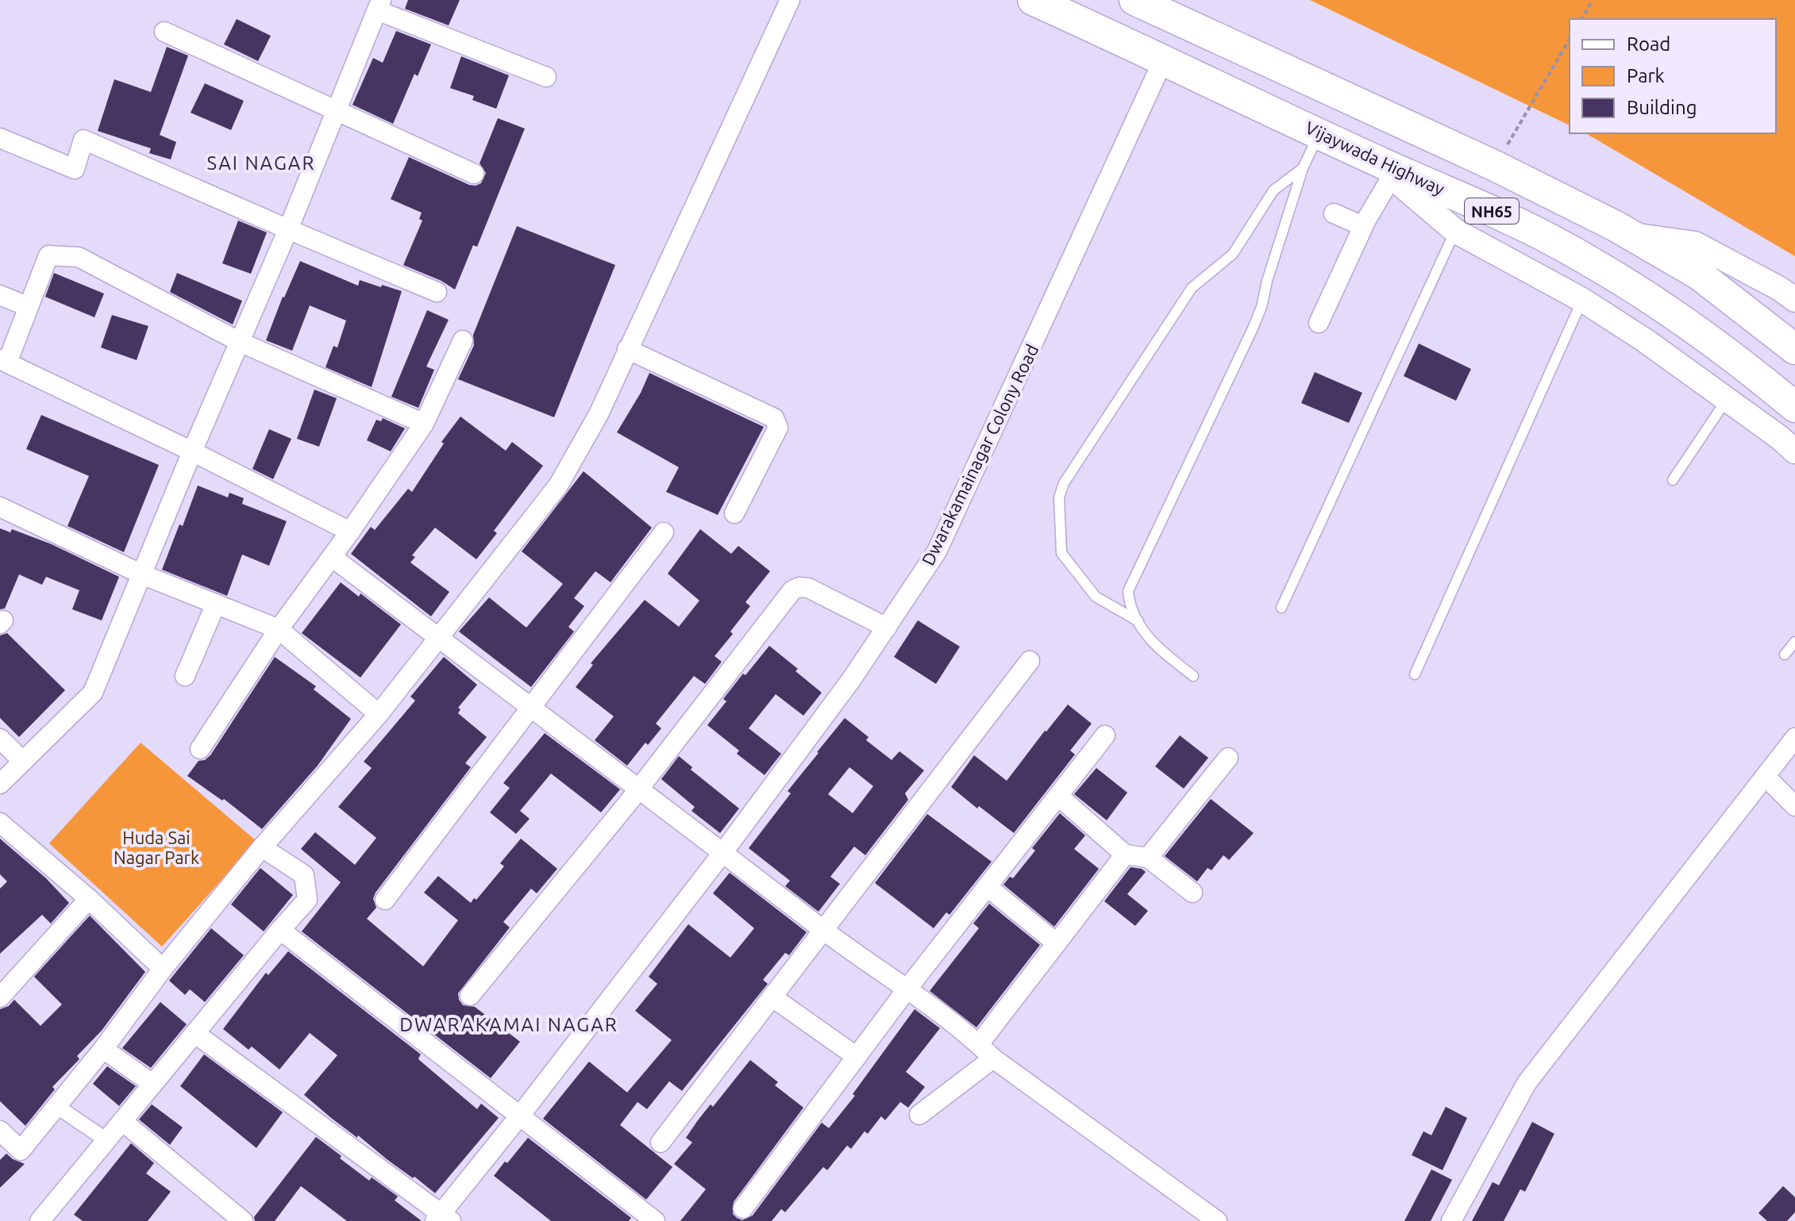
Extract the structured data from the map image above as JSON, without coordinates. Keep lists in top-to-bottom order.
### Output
{
  "streets": {
    "highway": ["Vijaywada Highway", "NH65"],
    "street": ["Dwarakamainagar Colony Road"]
  },
  "crossings": [
    ["Vijaywada Highway", "Dwarakamainagar Colony Road"]
  ],
  "districts": ["SAI NAGAR", "DWARAKAMAI NAGAR"],
  "parks": ["Huda Sai Nagar Park"],
  "legend": ["Road", "Park", "Building"]
}
